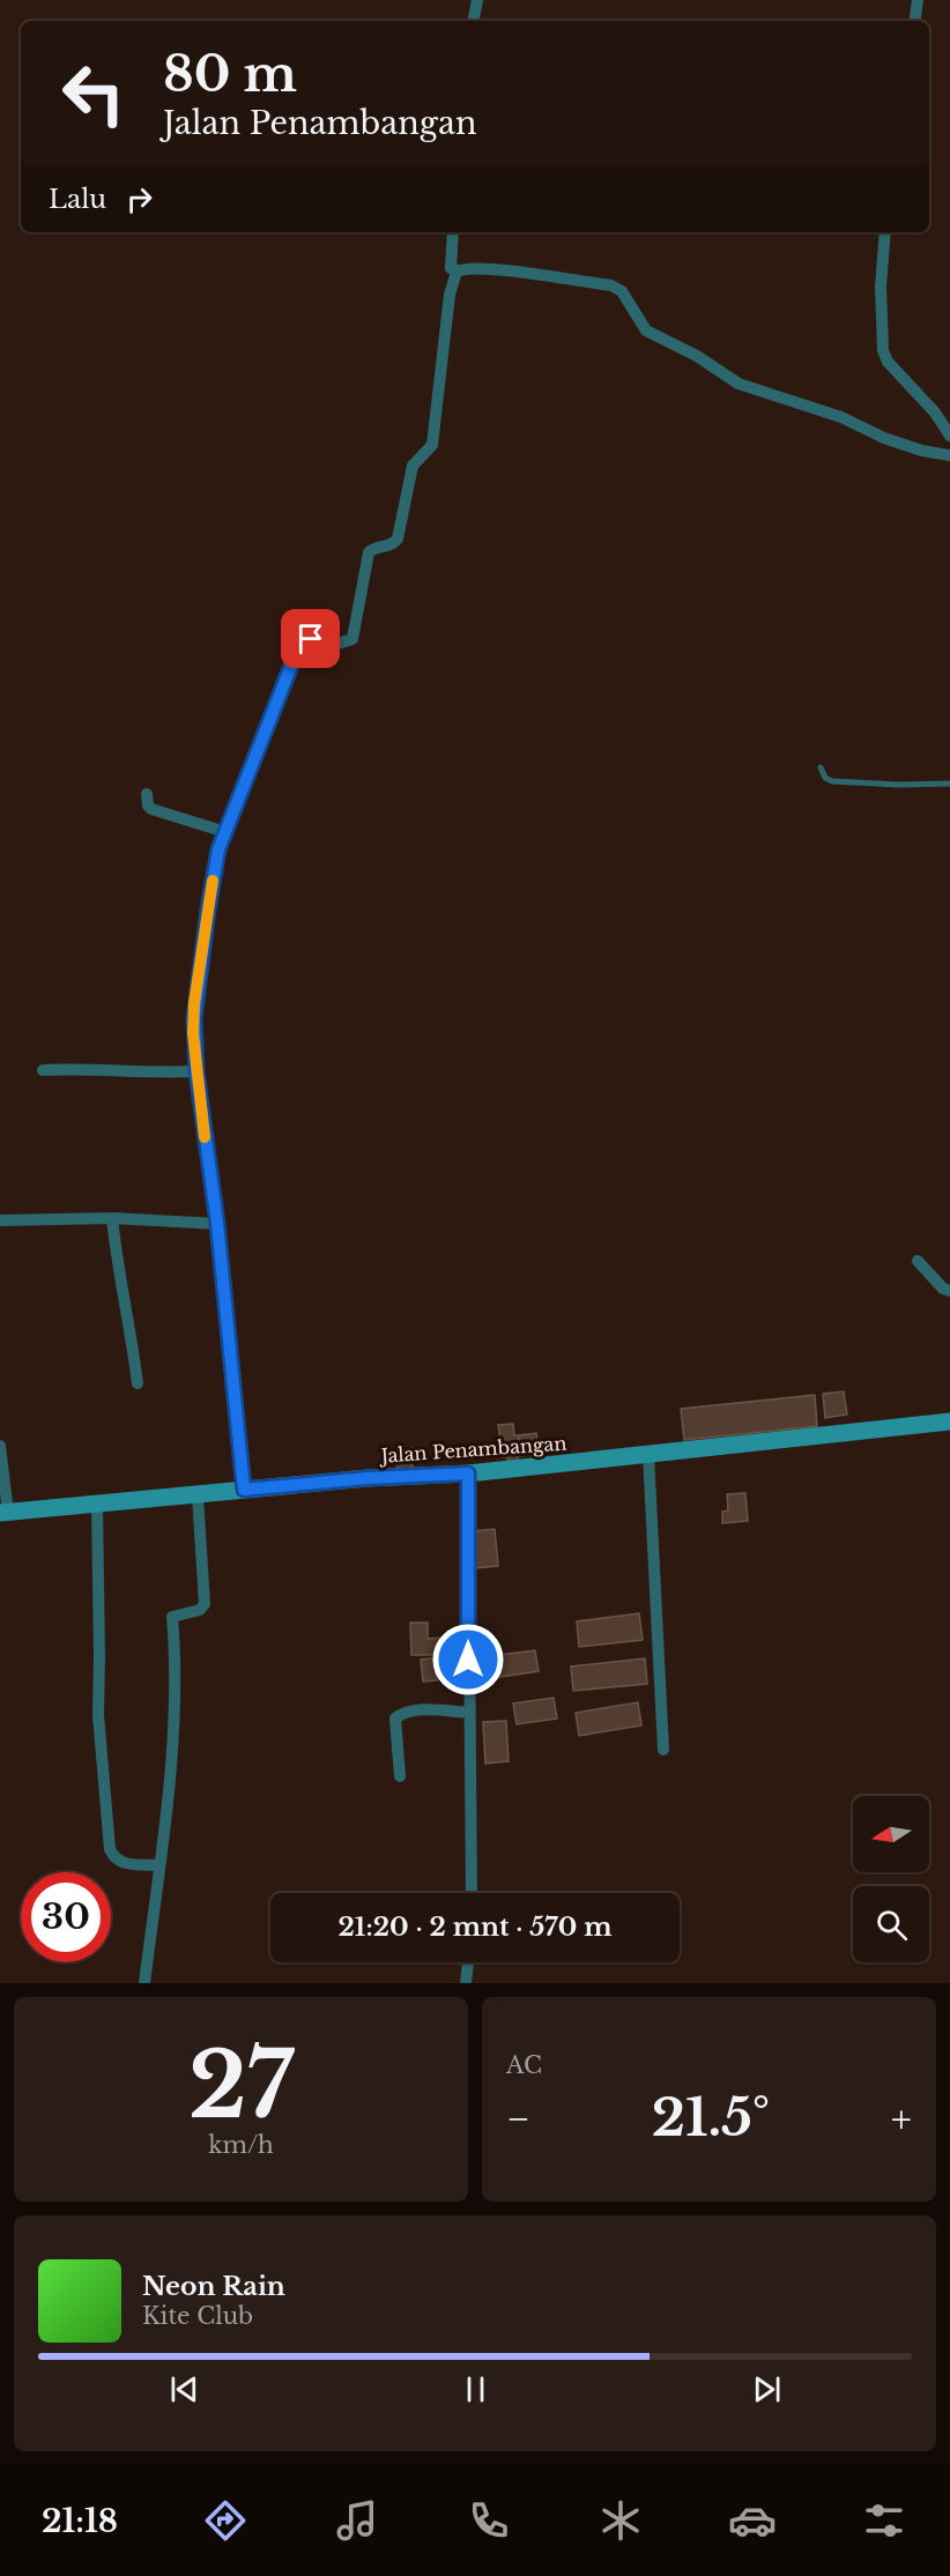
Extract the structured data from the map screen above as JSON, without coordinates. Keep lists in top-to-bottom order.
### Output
{
  "streets": {
    "street": ["Jalan Penambangan"]
  },
  "north": "left",
  "page": {
    "turn": ["80 m", "Jalan Penambangan"],
    "then": "Lalu",
    "limit": "30",
    "trip": "21:20 · 2 mnt · 570 m",
    "tile": [
      ["27", "km/h"],
      "AC"
    ],
    "heat": ["−", "21.5°", "+"],
    "song": ["Neon Rain", "Kite Club"],
    "tabs": "21:18"
  }
}
